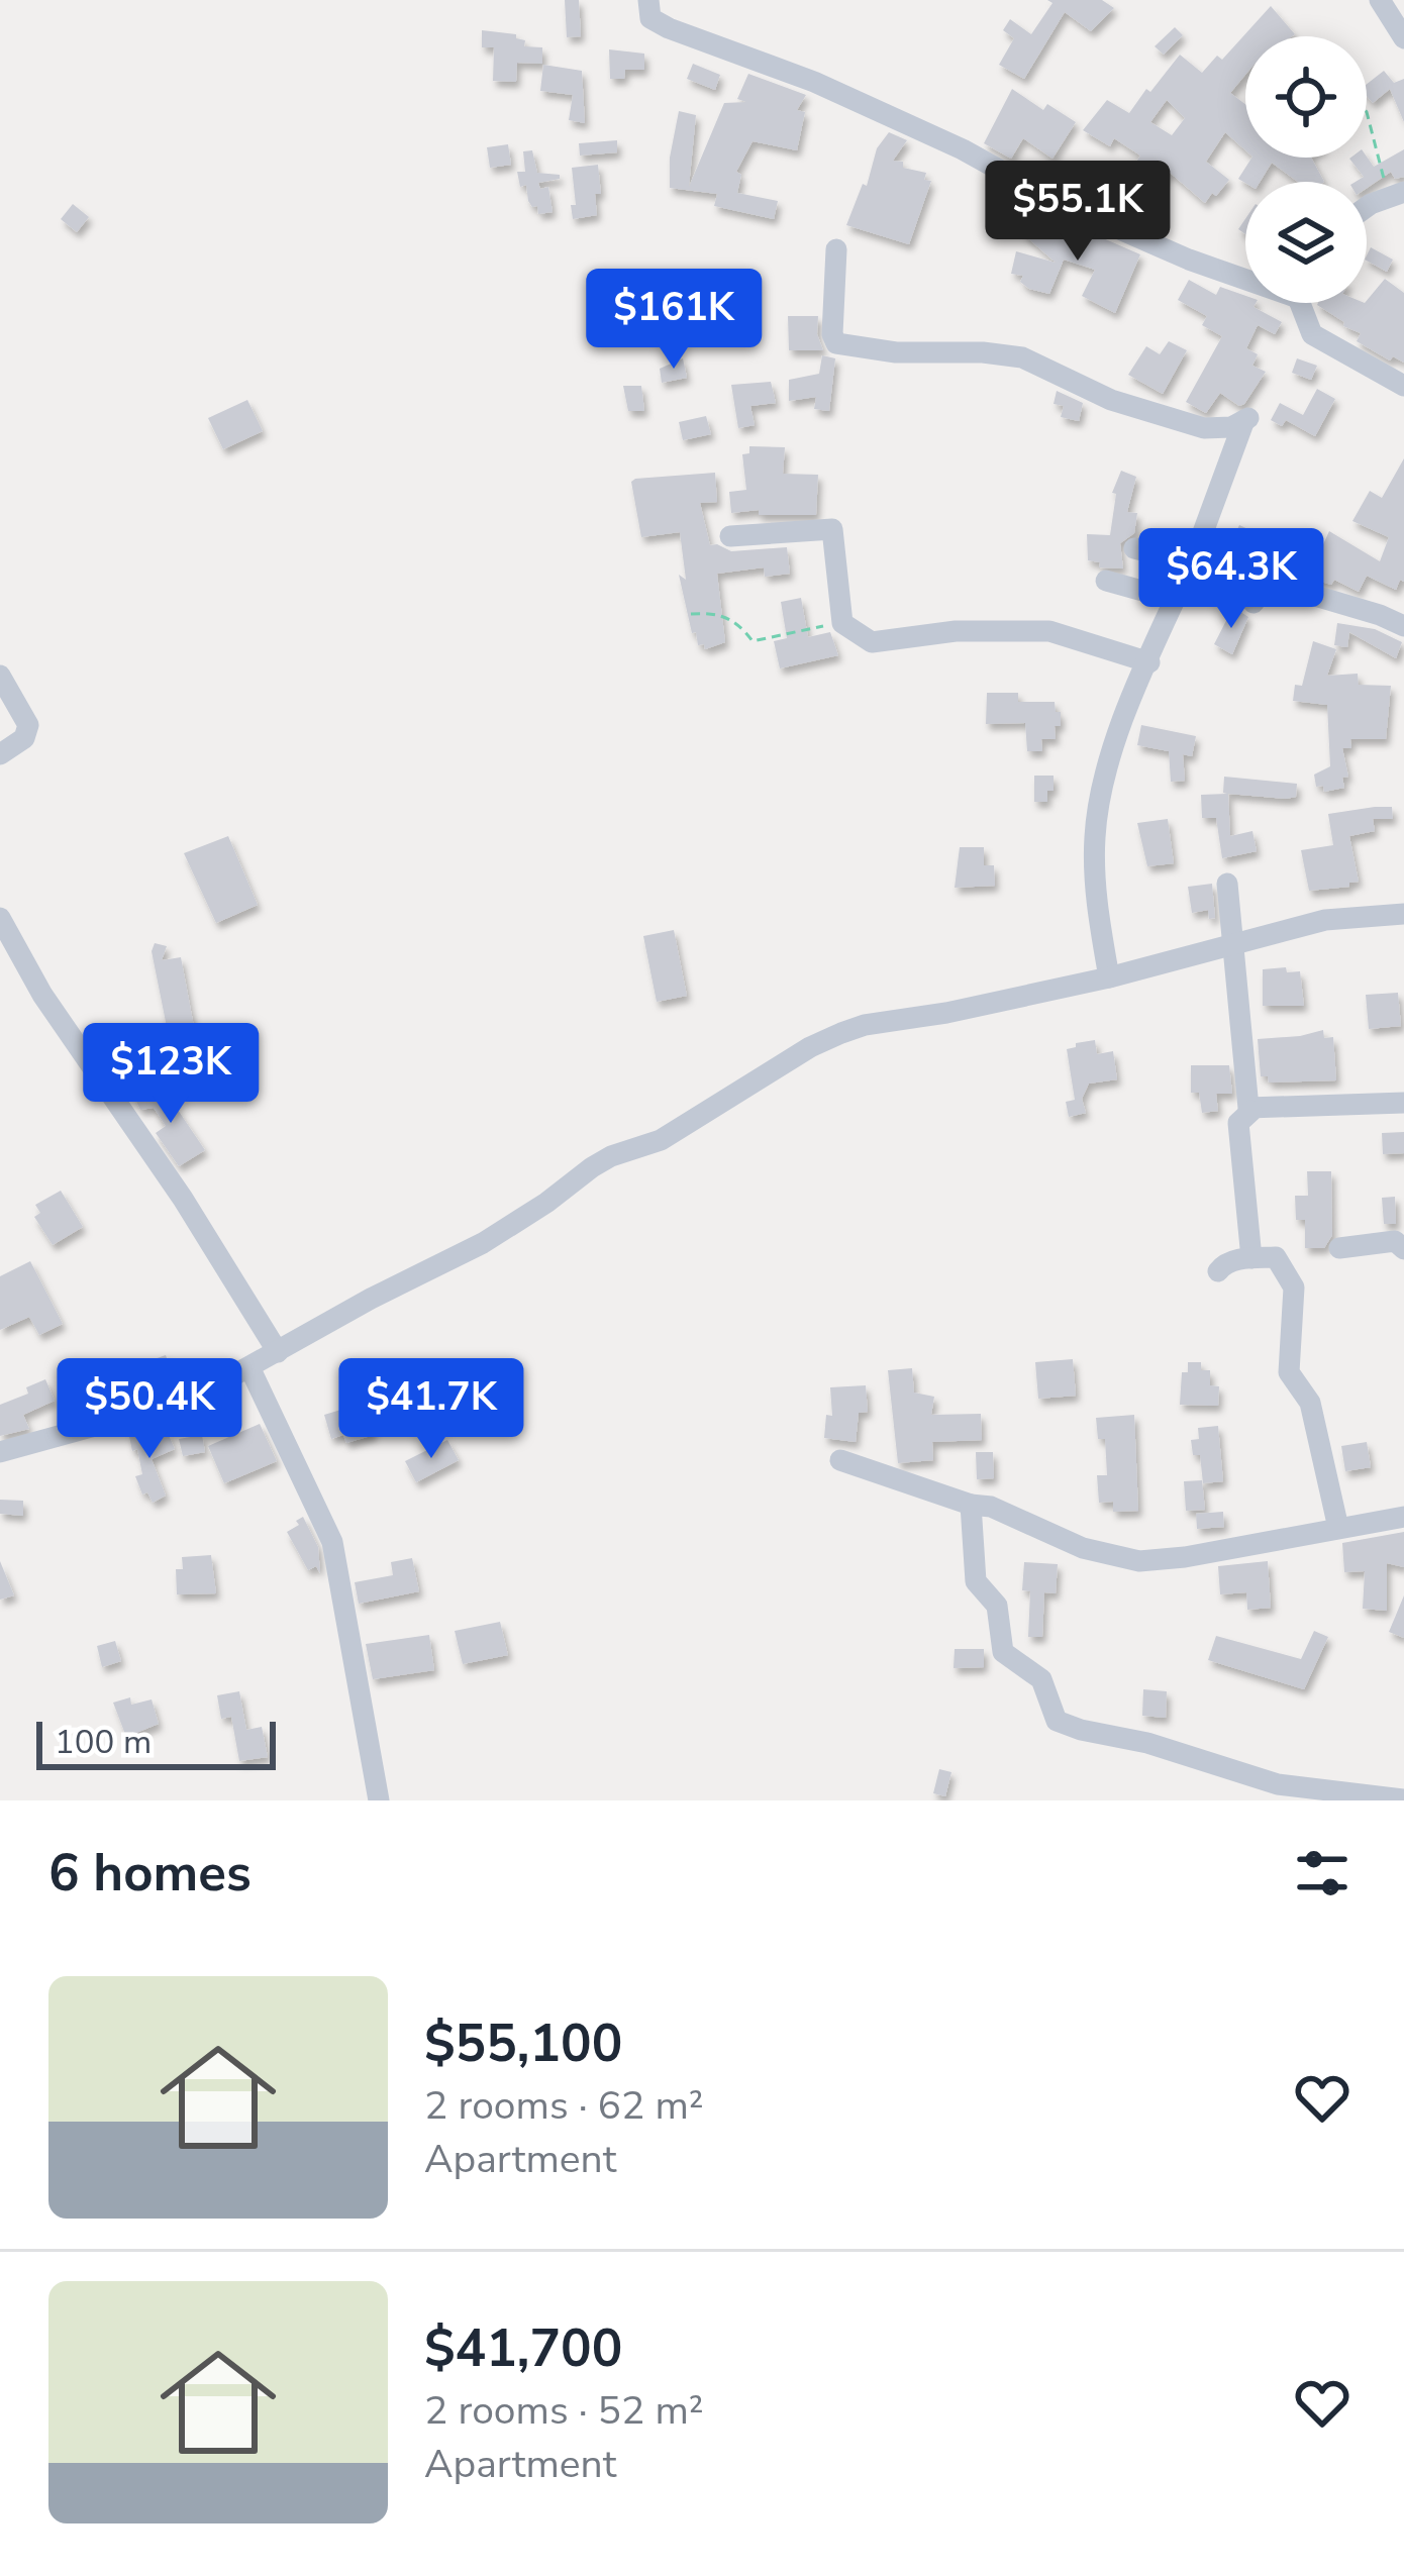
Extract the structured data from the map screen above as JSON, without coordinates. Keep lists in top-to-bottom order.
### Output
{
  "scale_bar": "100 m",
  "page": {
    "price": [
      "$55.1K",
      "$161K",
      "$64.3K",
      "$123K",
      "$50.4K",
      "$41.7K"
    ],
    "scale": "100 m",
    "heading": "6 homes",
    "list": [
      {
        "name": "$55,100",
        "note": "2 rooms · 62 m² · Apartment"
      },
      {
        "name": "$41,700",
        "note": "2 rooms · 52 m² · Apartment"
      }
    ]
  }
}
